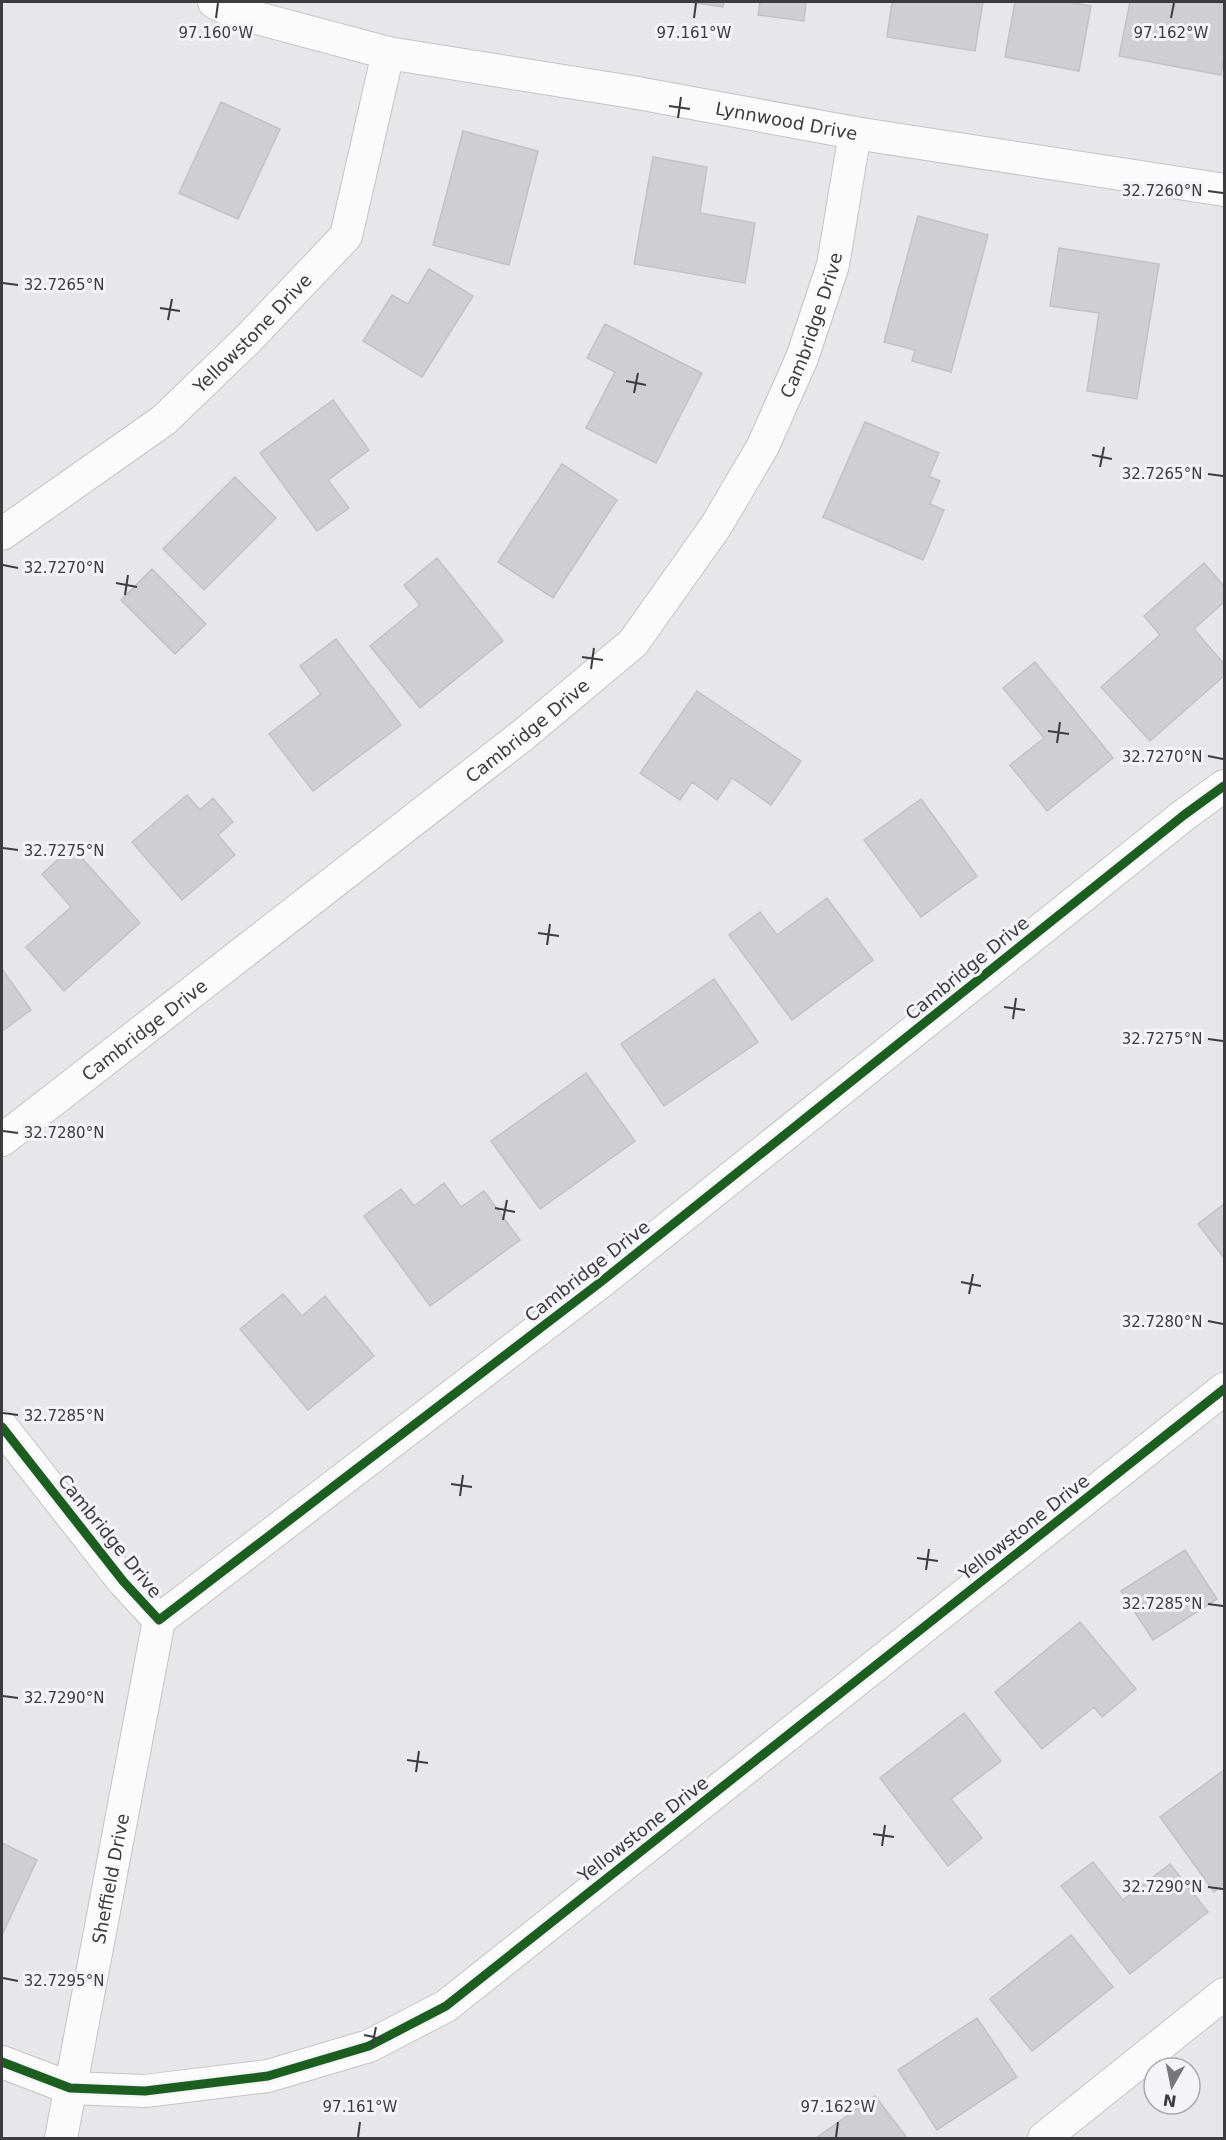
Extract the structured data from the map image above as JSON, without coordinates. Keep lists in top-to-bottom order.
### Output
{
  "streets": {
    "street": [
      "Lynnwood Drive",
      "Cambridge Drive",
      "Yellowstone Drive",
      "Sheffield Drive"
    ]
  },
  "crossings": [
    ["Lynnwood Drive", "Cambridge Drive"],
    ["Lynnwood Drive", "Yellowstone Drive"],
    ["Cambridge Drive", "Sheffield Drive"],
    ["Yellowstone Drive", "Sheffield Drive"]
  ],
  "north": "bottom",
  "coordinates": [
    "97.161°W",
    "97.162°W",
    "97.160°W",
    "32.7260°N",
    "32.7265°N",
    "32.7270°N",
    "32.7275°N",
    "32.7280°N",
    "32.7285°N",
    "32.7290°N",
    "32.7295°N"
  ]
}
